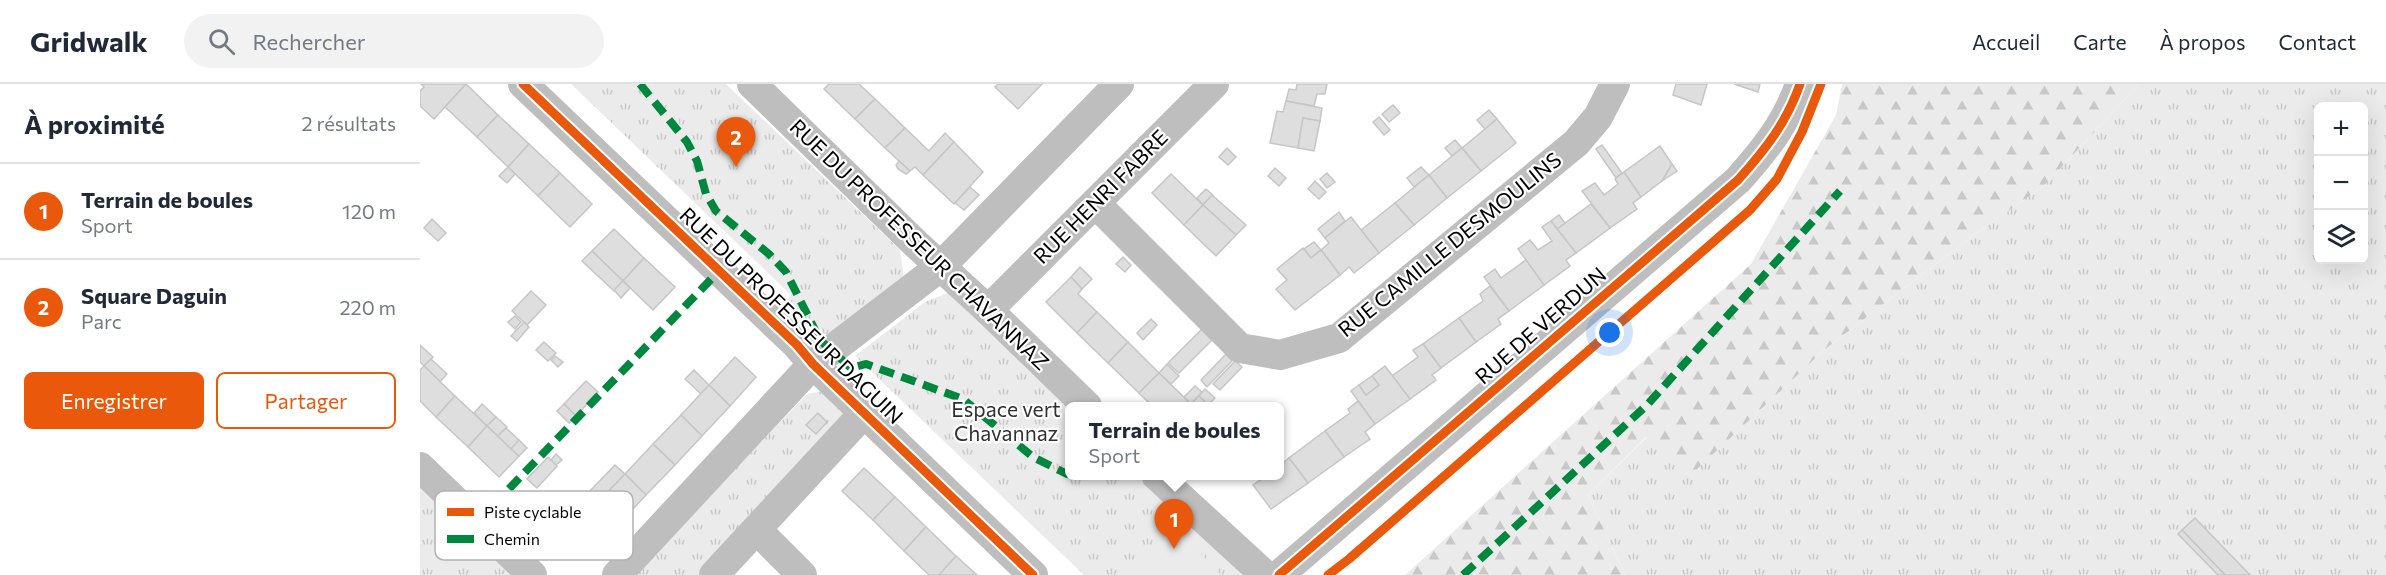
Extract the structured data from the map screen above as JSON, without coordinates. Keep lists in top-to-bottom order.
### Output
{
  "streets": {
    "street": [
      "RUE HENRI FABRE",
      "RUE DU PROFESSEUR CHAVANNAZ",
      "RUE CAMILLE DESMOULINS",
      "RUE DU PROFESSEUR DAGUIN",
      "RUE DE VERDUN"
    ]
  },
  "crossings": [
    ["RUE HENRI FABRE", "RUE DU PROFESSEUR CHAVANNAZ"],
    ["RUE HENRI FABRE", "RUE CAMILLE DESMOULINS"]
  ],
  "parks": ["Espace vert Chavannaz"],
  "legend": ["Piste cyclable", "Chemin"],
  "page": {
    "header": "Gridwalk",
    "search": "Rechercher",
    "nav": [
      "Accueil",
      "Carte",
      "À propos",
      "Contact"
    ],
    "heading": ["À proximité", "2 résultats"],
    "map_buttons": ["+", "−"],
    "pins": ["2", "1"],
    "list": [
      {
        "mark": "1",
        "name": "Terrain de boules",
        "note": "Sport",
        "value": "120 m"
      },
      {
        "mark": "2",
        "name": "Square Daguin",
        "note": "Parc",
        "value": "220 m"
      }
    ],
    "buttons": ["Enregistrer", "Partager"],
    "popup": ["Terrain de boules", "Sport"]
  }
}
